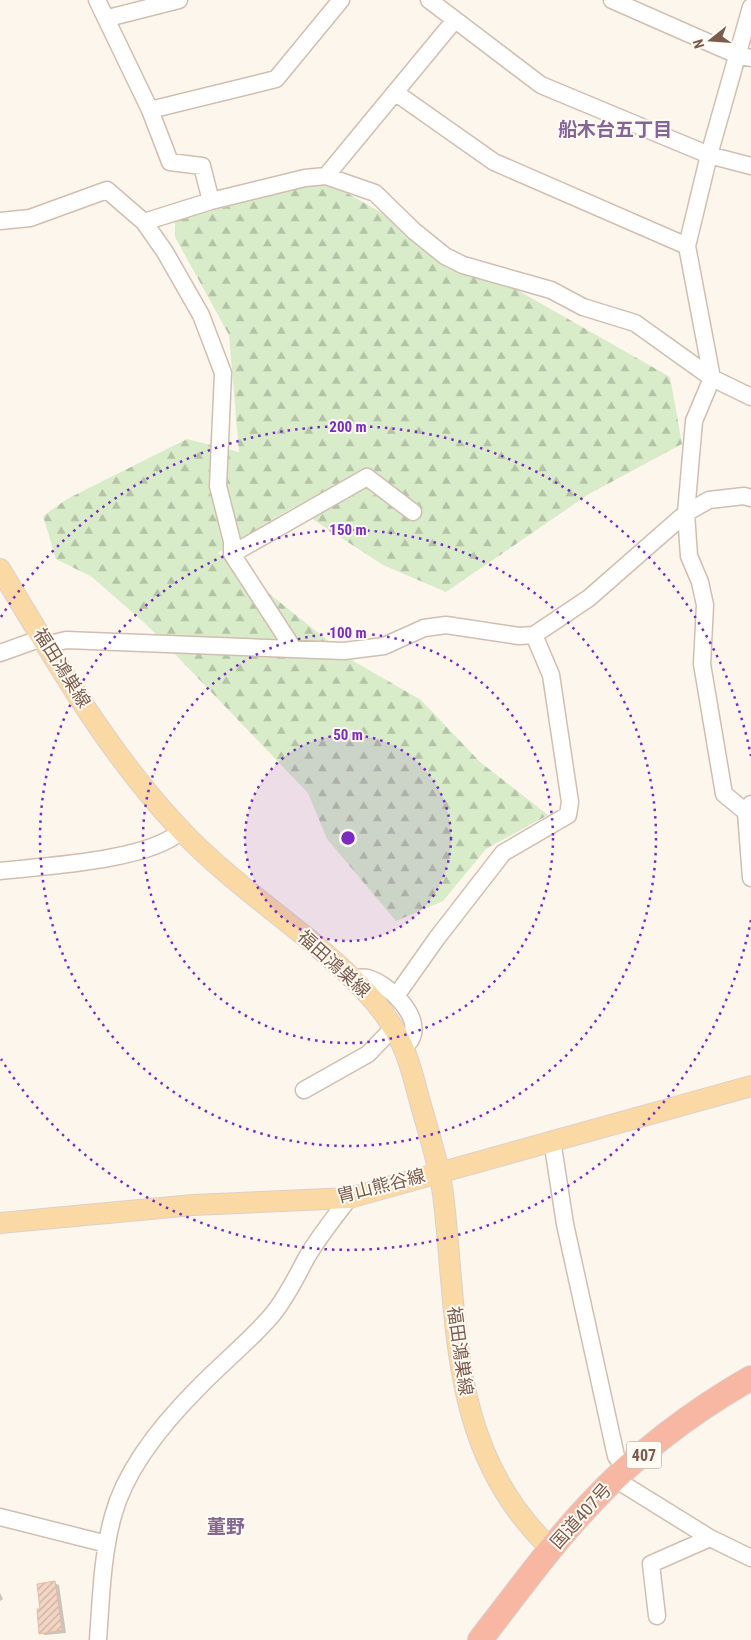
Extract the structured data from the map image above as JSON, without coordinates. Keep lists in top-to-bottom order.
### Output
{
  "streets": {
    "highway": ["407", "国道407号"],
    "main road": ["福田鴻巣線", "胄山熊谷線"]
  },
  "crossings": [
    ["福田鴻巣線", "胄山熊谷線"],
    ["福田鴻巣線", "国道407号"]
  ],
  "districts": ["船木台五丁目", "董野"],
  "north": "left",
  "rings": [
    "200 m",
    "150 m",
    "100 m",
    "50 m"
  ]
}
